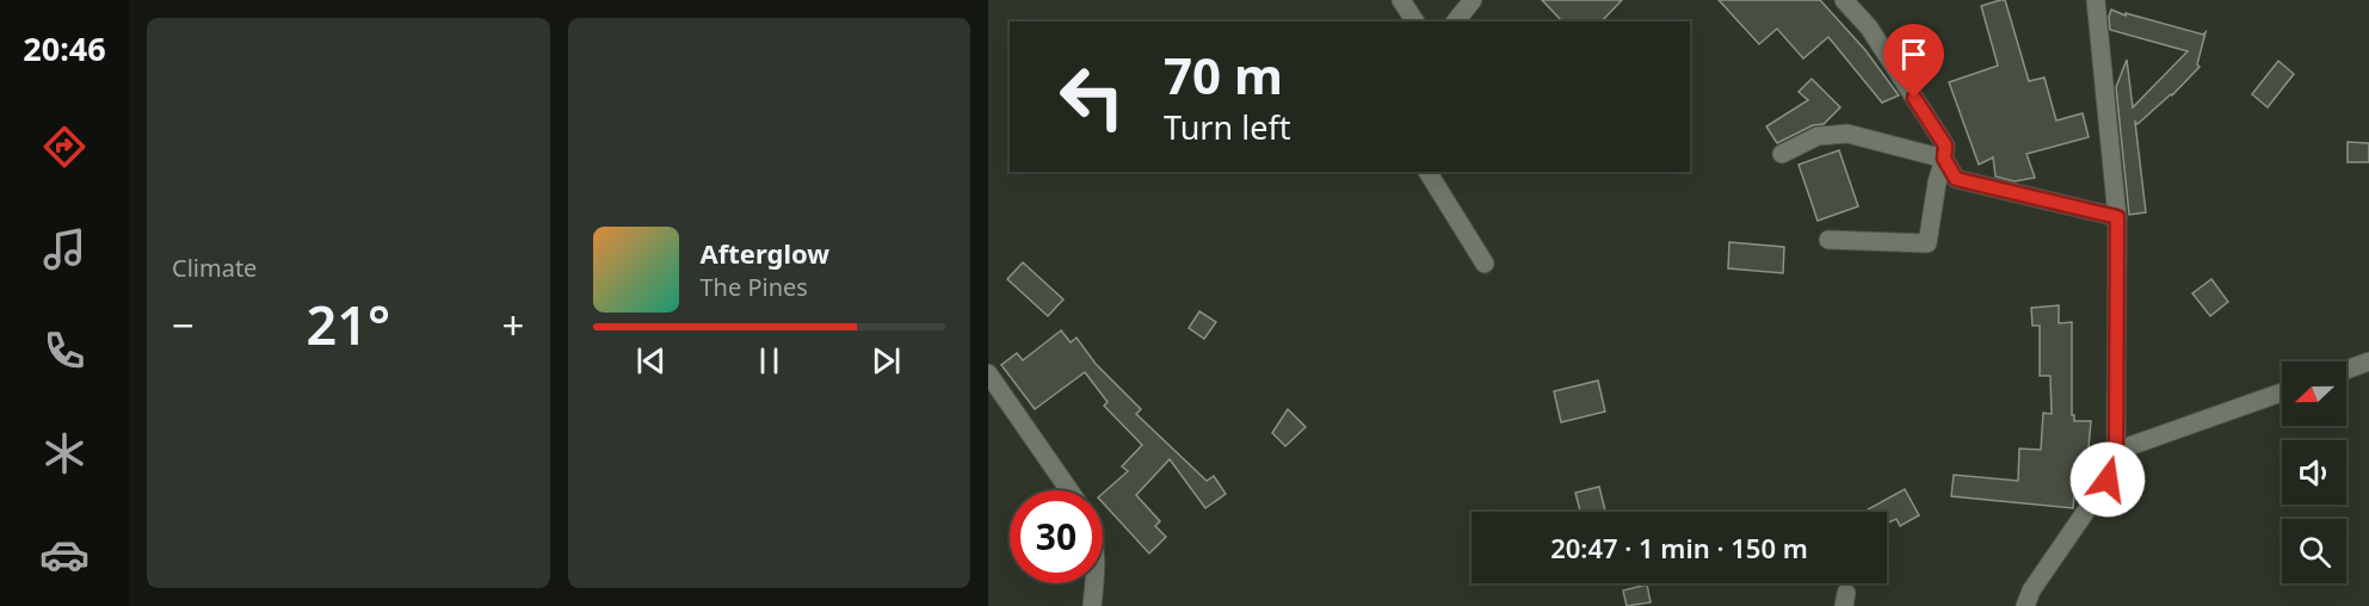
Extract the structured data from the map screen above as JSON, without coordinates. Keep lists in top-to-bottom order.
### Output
{
  "north": "left",
  "page": {
    "tabs": "20:46",
    "tile": "Climate",
    "turn": ["70 m", "Turn left"],
    "song": ["Afterglow", "The Pines"],
    "heat": ["−", "21°", "+"],
    "limit": "30",
    "trip": "20:47 · 1 min · 150 m"
  }
}
